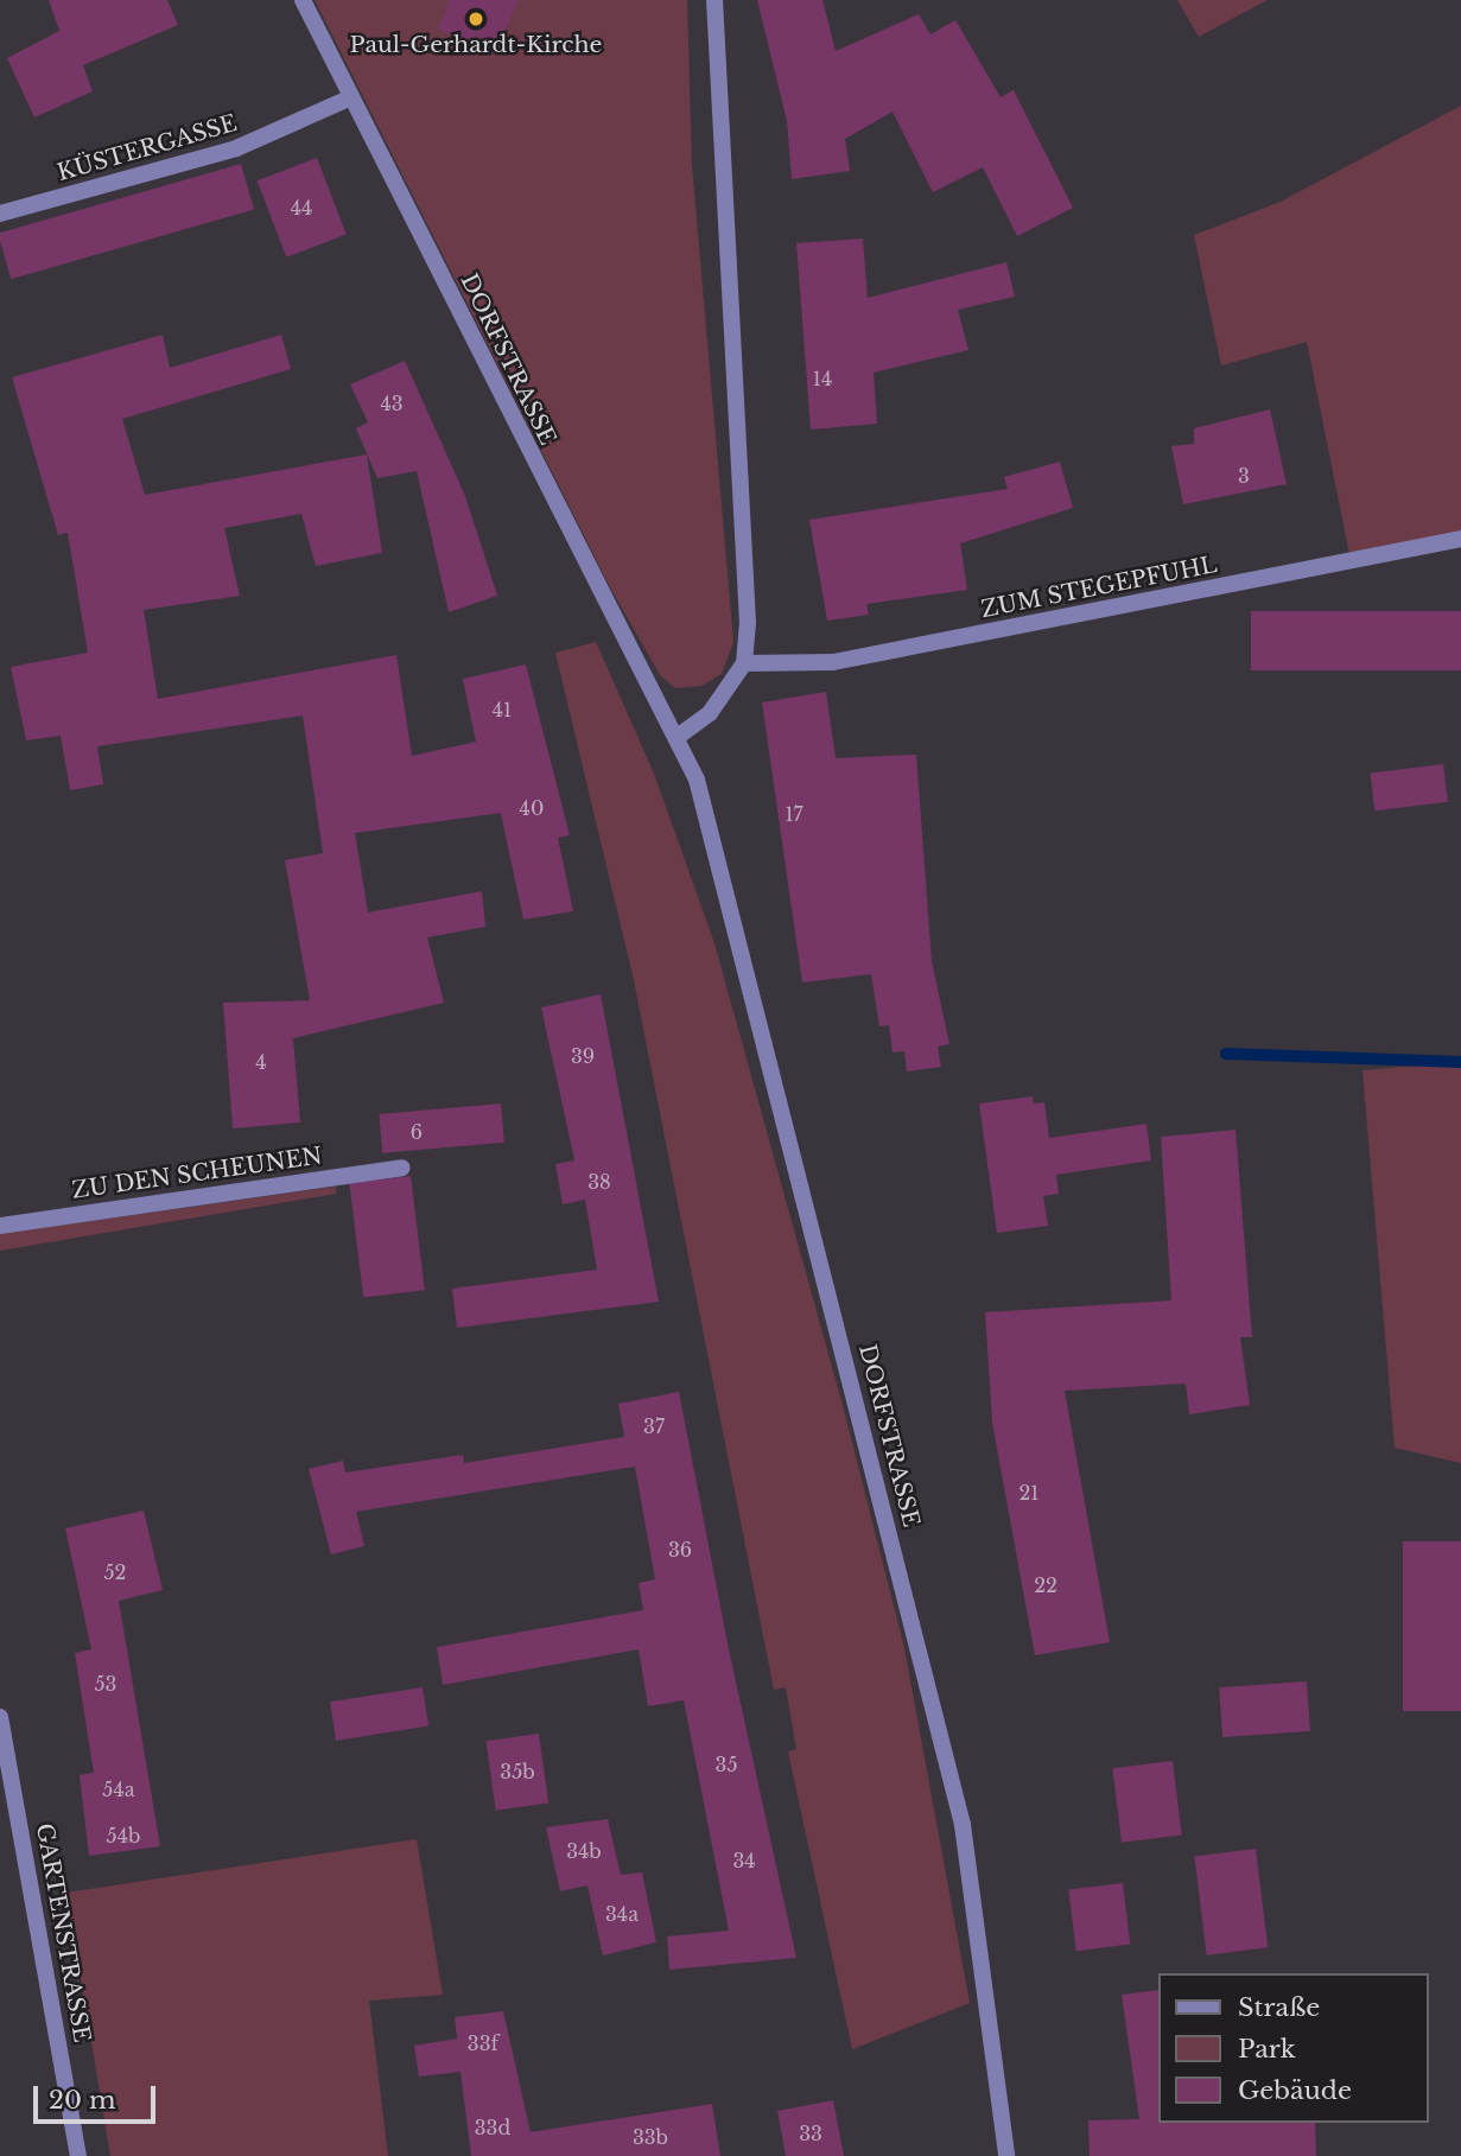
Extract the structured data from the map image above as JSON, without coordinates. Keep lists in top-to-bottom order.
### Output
{
  "streets": {
    "street": [
      "KÜSTERGASSE",
      "DORFSTRASSE",
      "ZUM STEGEPFUHL",
      "ZU DEN SCHEUNEN",
      "GARTENSTRASSE"
    ]
  },
  "crossings": [
    ["KÜSTERGASSE", "DORFSTRASSE"]
  ],
  "places": ["Paul-Gerhardt-Kirche"],
  "house_numbers": [
    "44",
    "14",
    "43",
    "3",
    "41",
    "40",
    "17",
    "39",
    "4",
    "6",
    "38",
    "37",
    "21",
    "36",
    "52",
    "22",
    "53",
    "35",
    "35b",
    "54a",
    "54b",
    "34b",
    "34",
    "34a",
    "33f",
    "33d",
    "33",
    "33b"
  ],
  "legend": ["Straße", "Park", "Gebäude"],
  "scale_bar": "20 m"
}
